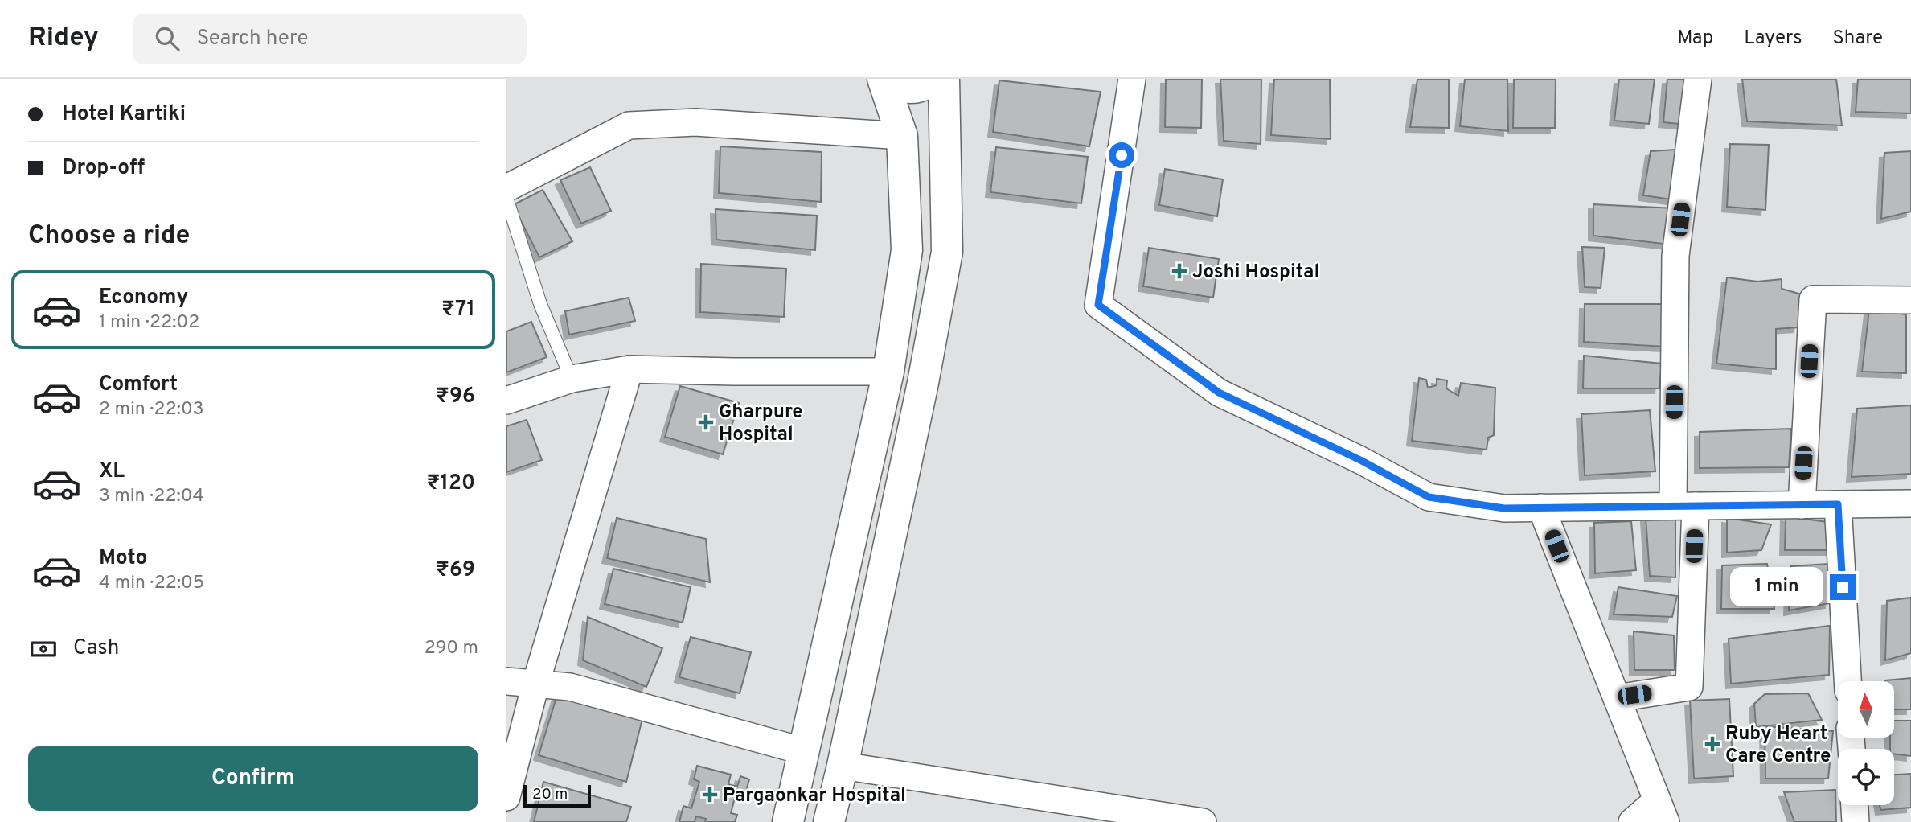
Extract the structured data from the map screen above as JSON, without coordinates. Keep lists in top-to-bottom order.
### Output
{
  "places": {
    "health": [
      "Joshi Hospital",
      "Gharpure Hospital",
      "Ruby Heart Care Centre",
      "Pargaonkar Hospital"
    ]
  },
  "scale_bar": "20 m",
  "north": "top",
  "page": {
    "header": "Ridey",
    "search": "Search here",
    "nav": ["Map", "Layers", "Share"],
    "banner": ["Hotel Kartiki", "Drop-off"],
    "heading": "Choose a ride",
    "list": [
      {
        "name": "Economy",
        "note": "1 min · 22:02",
        "value": "₹71"
      },
      {
        "name": "Comfort",
        "note": "2 min · 22:03",
        "value": "₹96"
      },
      {
        "name": "XL",
        "note": "3 min · 22:04",
        "value": "₹120"
      },
      {
        "name": "Moto",
        "note": "4 min · 22:05",
        "value": "₹69"
      }
    ],
    "bubble": "1 min",
    "pay": ["Cash", "290 m"],
    "buttons": "Confirm",
    "scale": "20 m"
  }
}
